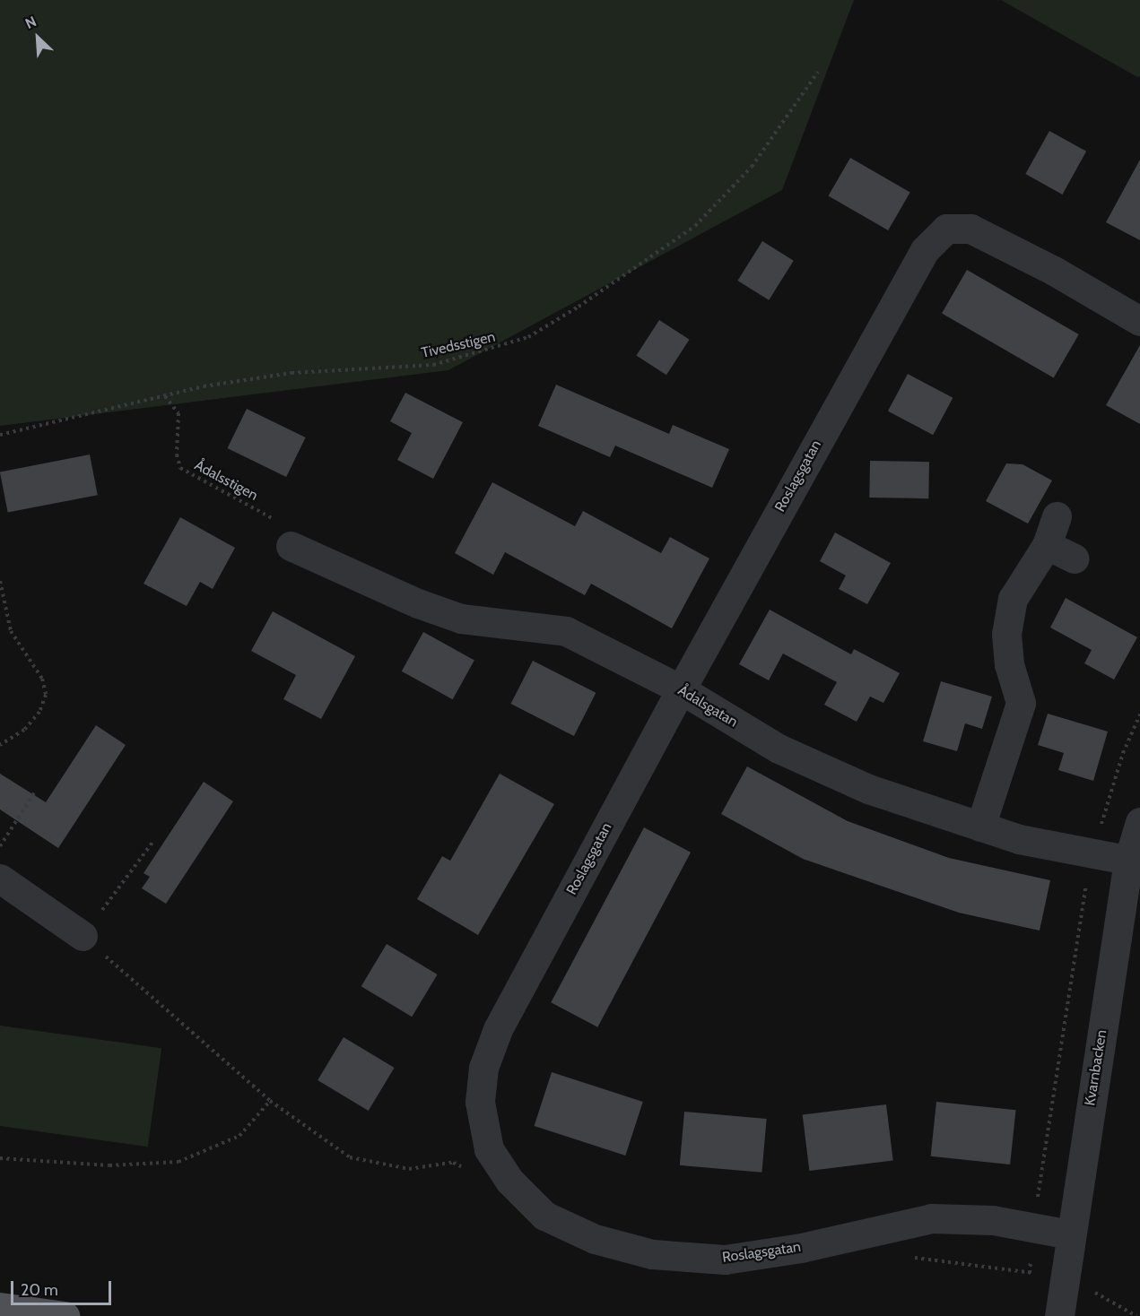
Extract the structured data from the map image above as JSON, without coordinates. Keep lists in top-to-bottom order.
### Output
{
  "streets": {
    "street": ["Roslagsgatan", "Ådalsgatan", "Kvarnbacken"],
    "path": ["Tivedsstigen", "Ådalsstigen"]
  },
  "crossings": [
    ["Tivedsstigen", "Ådalsstigen"],
    ["Roslagsgatan", "Ådalsgatan"],
    ["Roslagsgatan", "Kvarnbacken"],
    ["Ådalsstigen", "Ådalsgatan"],
    ["Ådalsgatan", "Kvarnbacken"]
  ],
  "scale_bar": "20 m",
  "north": "top left"
}
